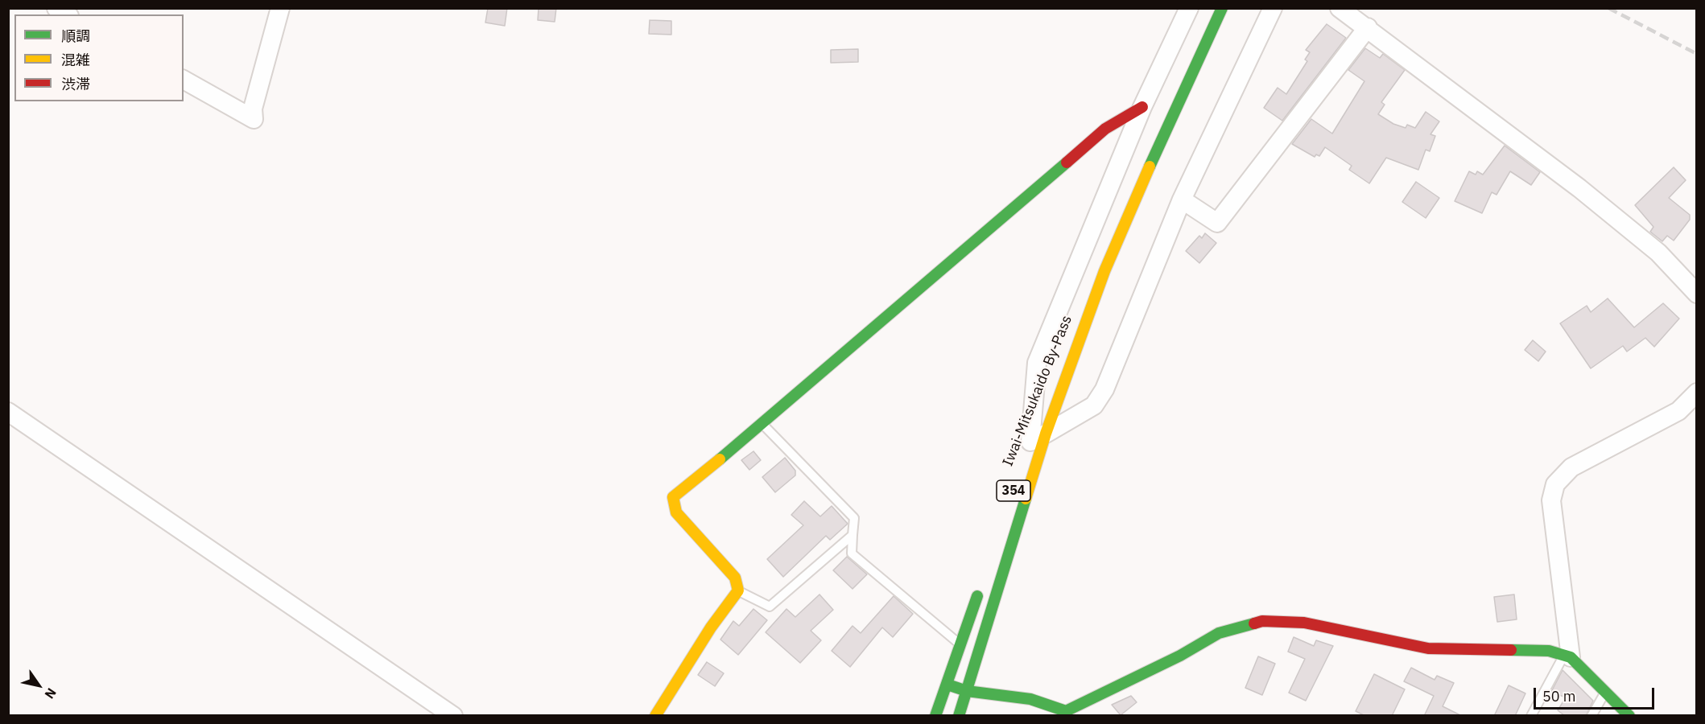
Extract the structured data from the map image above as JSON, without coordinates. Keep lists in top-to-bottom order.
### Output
{
  "streets": {
    "main road": ["Iwai-Mitsukaido By-Pass", "354"]
  },
  "legend": ["順調", "混雑", "渋滞"],
  "scale_bar": "50 m",
  "north": "bottom right"
}
